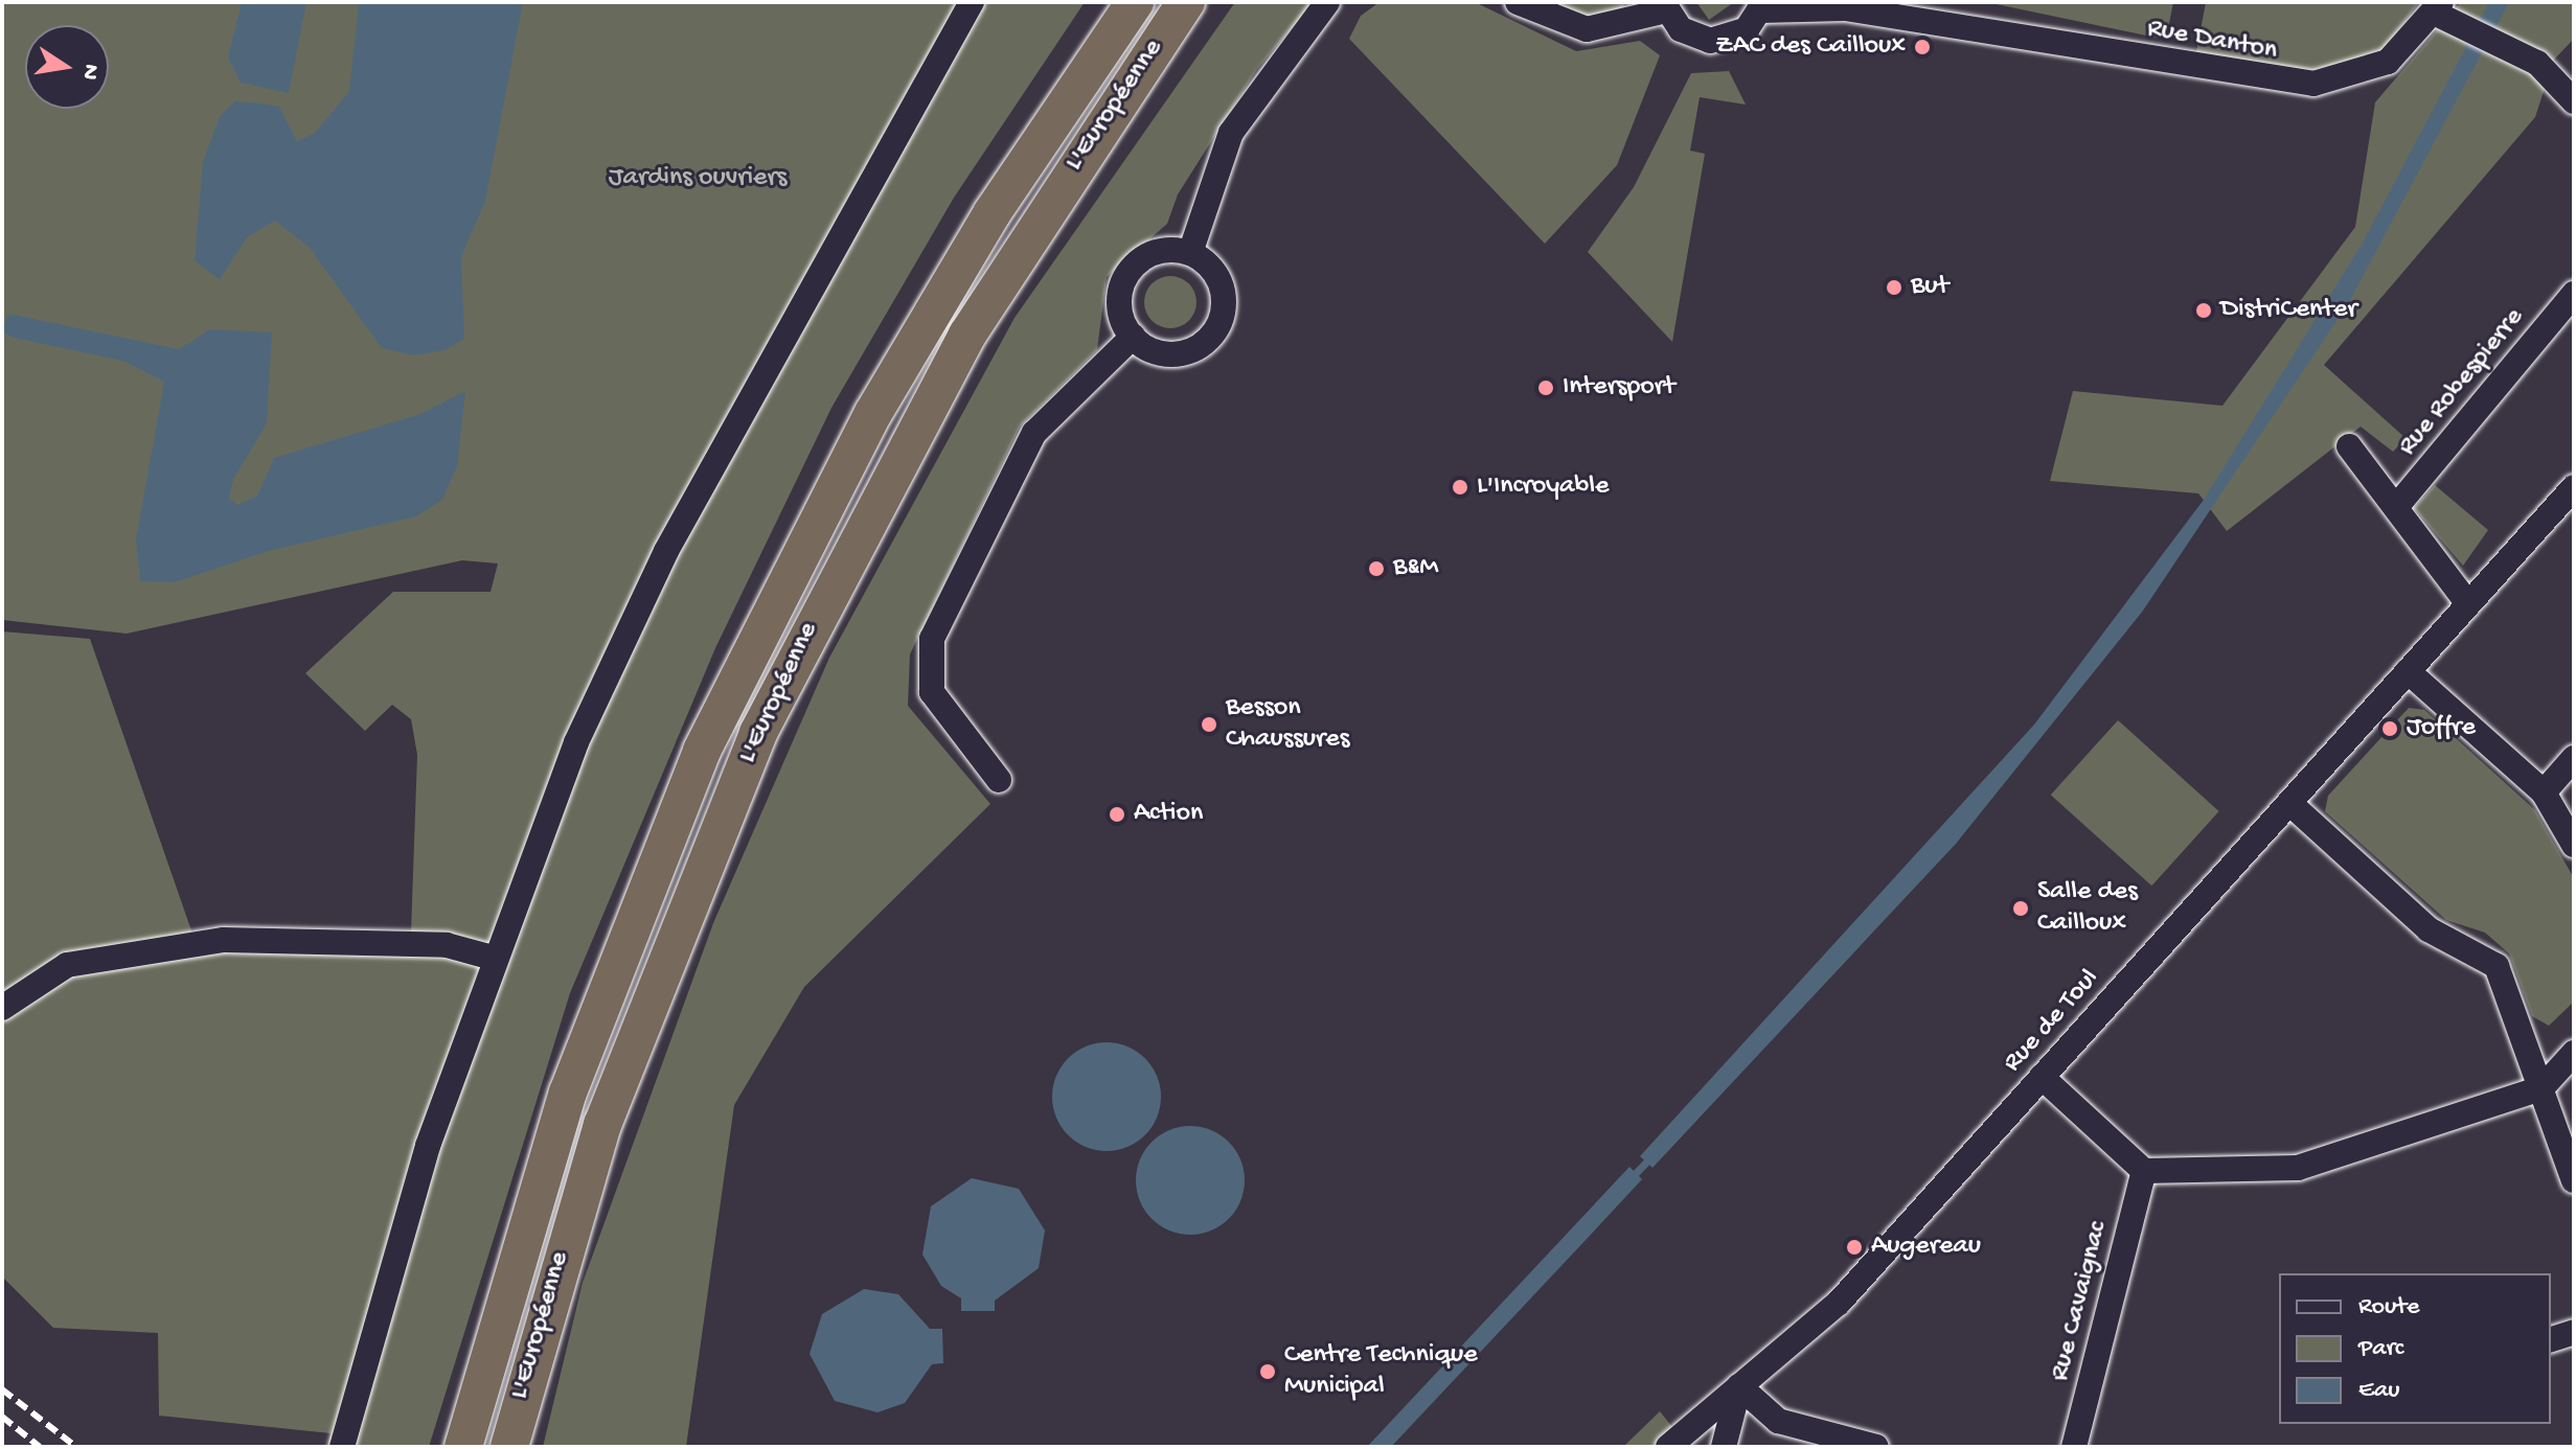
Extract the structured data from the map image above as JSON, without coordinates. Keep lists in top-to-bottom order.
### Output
{
  "streets": {
    "highway": ["L'Européenne"],
    "street": [
      "Rue Danton",
      "Rue Robespierre",
      "Rue de Toul",
      "Rue Cavaignac"
    ]
  },
  "crossings": [
    ["Rue Robespierre", "Rue de Toul"]
  ],
  "parks": ["Jardins ouvriers"],
  "places": [
    "ZAC des Cailloux",
    "But",
    "DistriCenter",
    "Intersport",
    "L'Incroyable",
    "B&M",
    "Besson Chaussures",
    "Joffre",
    "Action",
    "Salle des Cailloux",
    "Augereau",
    "Centre Technique Municipal"
  ],
  "legend": ["Route", "Parc", "Eau"],
  "north": "right"
}
